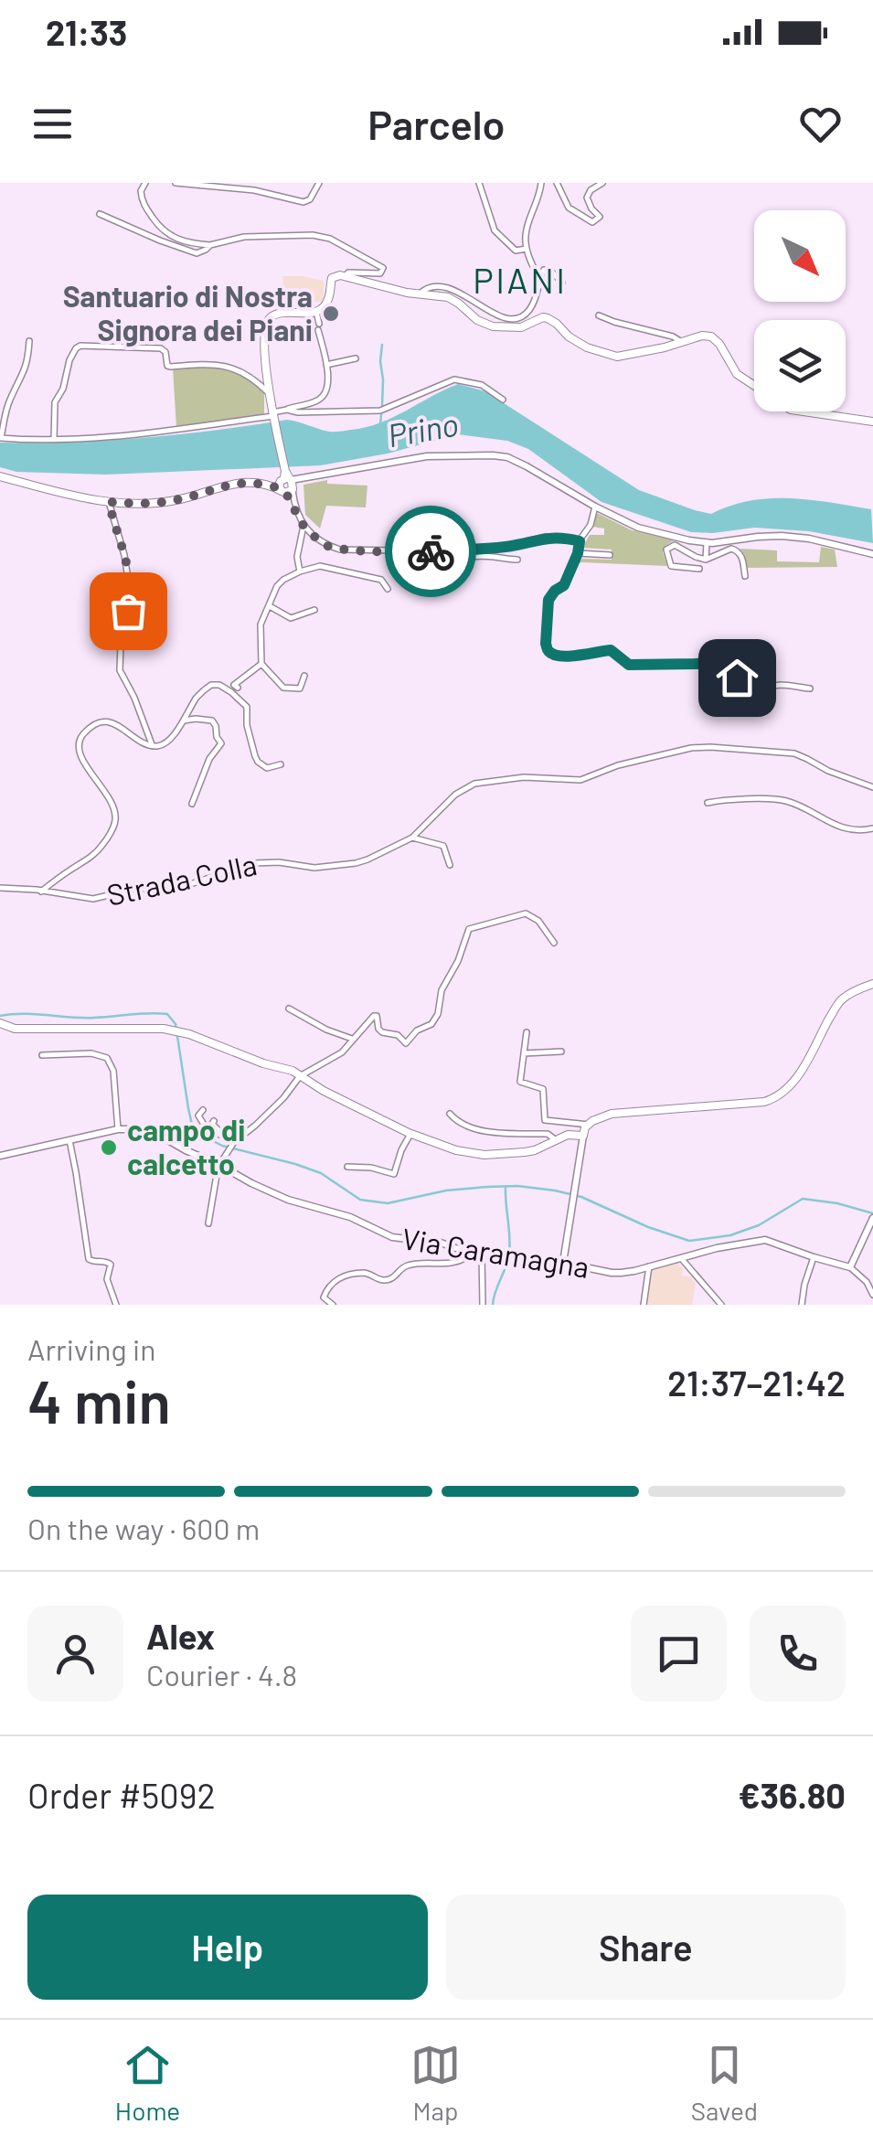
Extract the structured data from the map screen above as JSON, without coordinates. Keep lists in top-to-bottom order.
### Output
{
  "streets": {
    "street": ["Strada Colla", "Via Caramagna"]
  },
  "districts": ["PIANI"],
  "water": ["Prino"],
  "places": ["Santuario di Nostra Signora dei Piani", "campo di calcetto"],
  "north": "bottom right",
  "page": {
    "status": "21:33",
    "header": "Parcelo",
    "heading": ["4 min", "Arriving in", "21:37–21:42"],
    "panel": [
      "Alex",
      "Courier · 4.8",
      "Order #5092",
      "€36.80"
    ],
    "bar": "On the way · 600 m",
    "buttons": ["Help", "Share"],
    "tabs": ["Home", "Map", "Saved"]
  }
}
